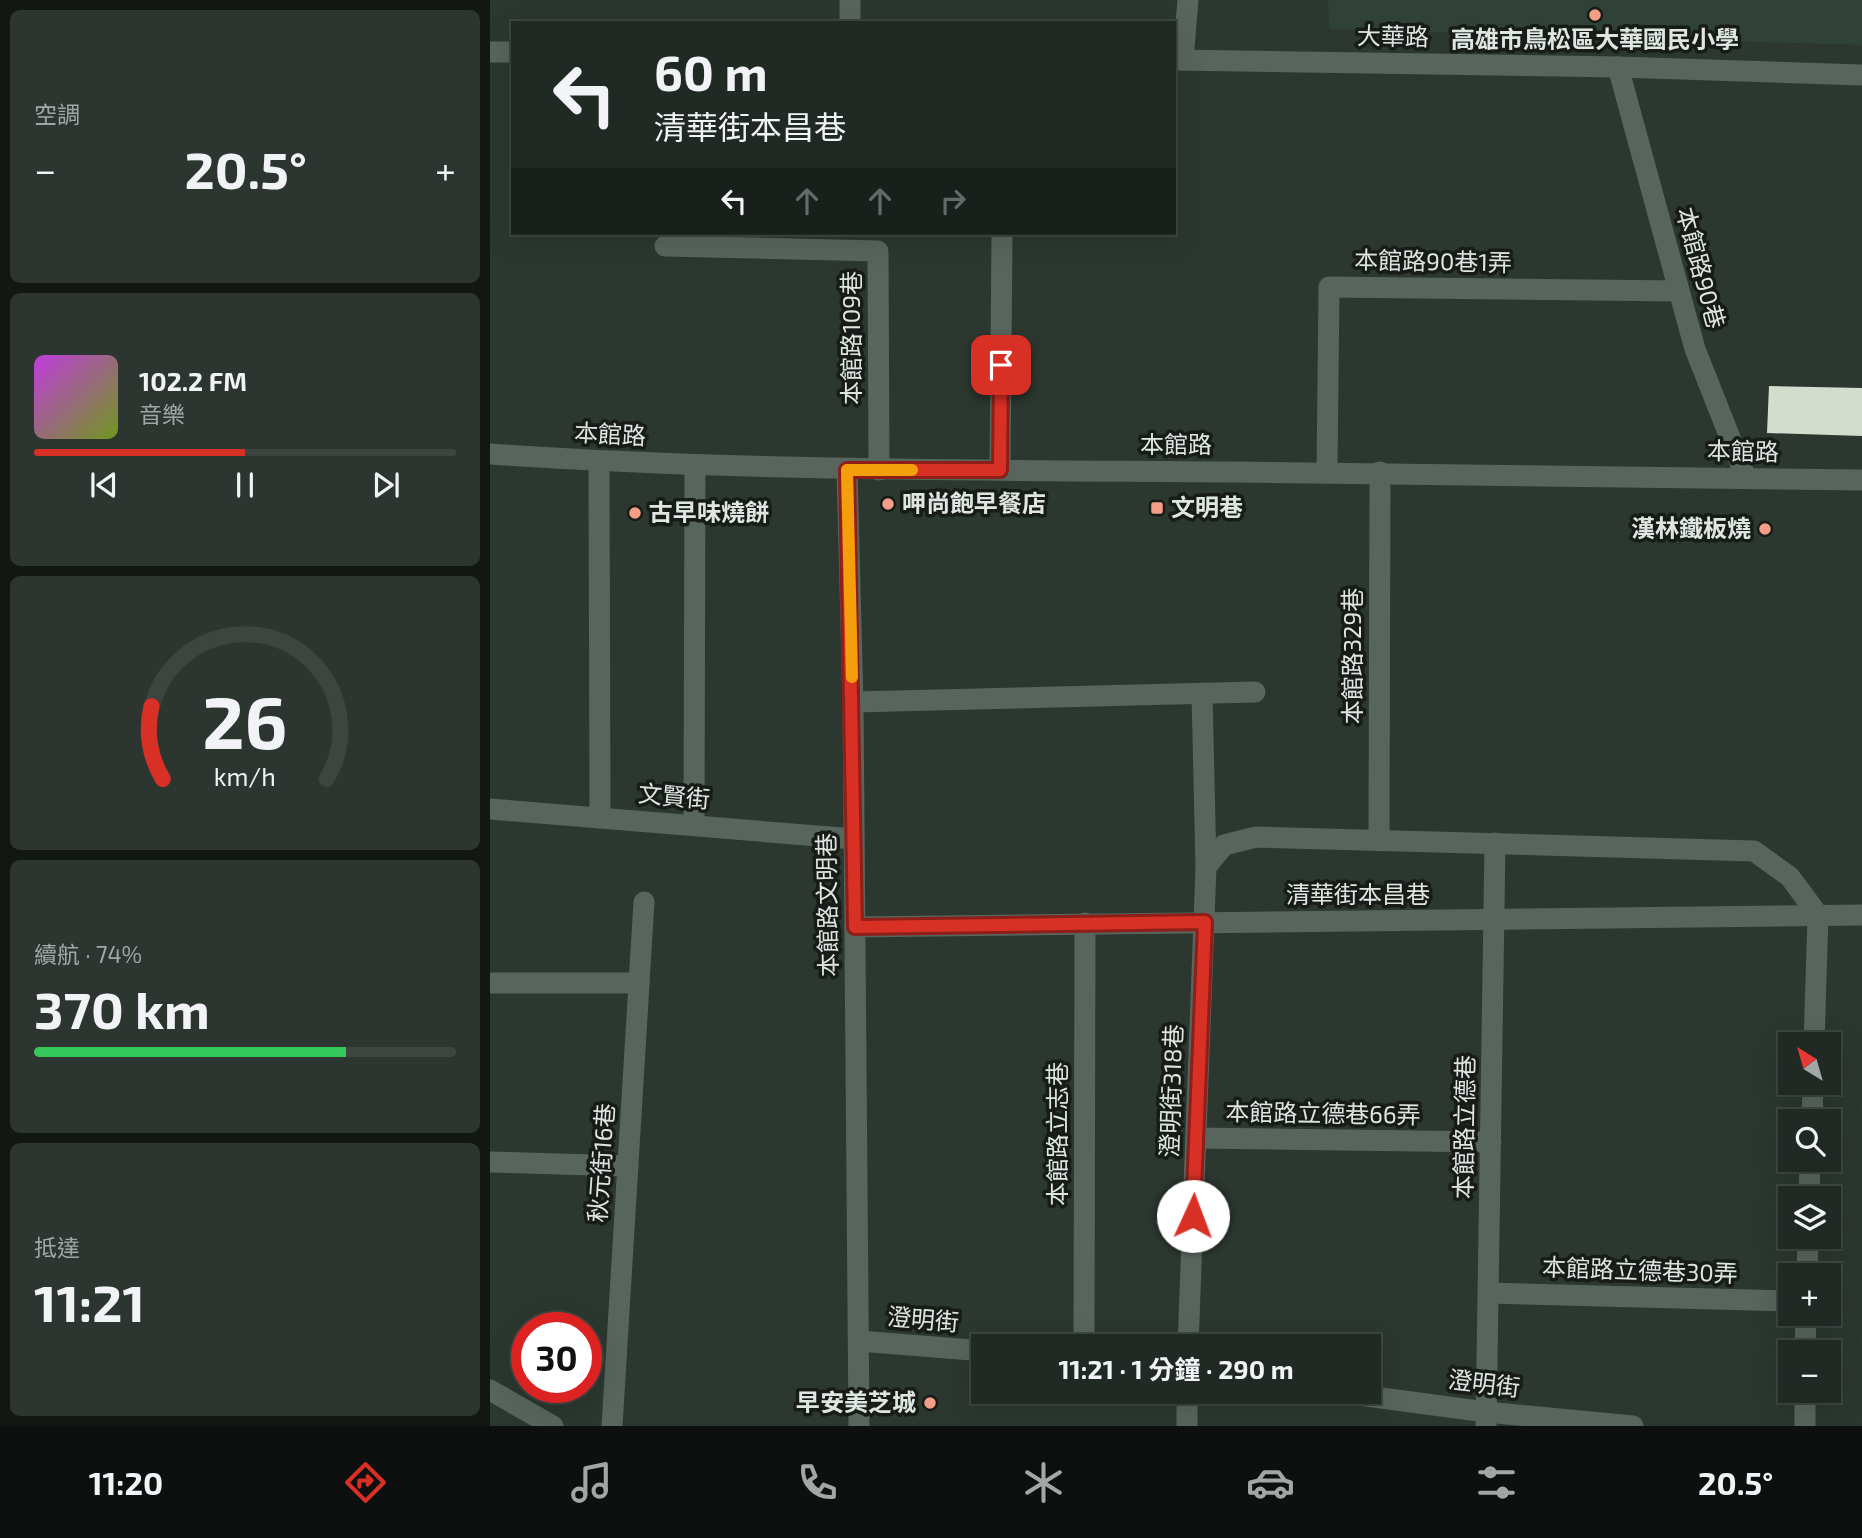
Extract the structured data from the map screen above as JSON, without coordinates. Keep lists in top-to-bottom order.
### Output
{
  "streets": {
    "street": [
      "大華路",
      "本館路90巷1弄",
      "本館路90巷",
      "本館路109巷",
      "本館路",
      "本館路329巷",
      "文賢街",
      "清華街本昌巷",
      "本館路文明巷",
      "澄明街318巷",
      "本館路立德巷66弄",
      "本館路立德巷",
      "本館路立志巷",
      "秋元街16巷",
      "本館路立德巷30弄",
      "澄明街"
    ]
  },
  "crossings": [
    ["大華路", "本館路90巷"],
    ["本館路90巷1弄", "本館路90巷"],
    ["本館路90巷1弄", "本館路"],
    ["本館路90巷", "本館路"],
    ["本館路109巷", "本館路"],
    ["本館路", "本館路329巷"],
    ["本館路", "本館路文明巷"],
    ["文賢街", "本館路文明巷"],
    ["清華街本昌巷", "本館路文明巷"],
    ["清華街本昌巷", "澄明街318巷"],
    ["清華街本昌巷", "本館路立德巷"],
    ["清華街本昌巷", "本館路立志巷"],
    ["本館路文明巷", "澄明街"],
    ["澄明街318巷", "本館路立德巷66弄"],
    ["本館路立德巷66弄", "本館路立德巷"],
    ["本館路立德巷", "本館路立德巷30弄"],
    ["本館路立德巷", "澄明街"]
  ],
  "places": {
    "other": [
      "高雄市鳥松區大華國民小學",
      "呷尚飽早餐店",
      "古早味燒餅",
      "漢林鐵板燒",
      "早安美芝城"
    ],
    "transit": ["文明巷"]
  },
  "north": "top left",
  "page": {
    "tile": [
      "空調",
      ["續航 · 74%", "370 km"],
      ["抵達", "11:21"]
    ],
    "turn": ["60 m", "清華街本昌巷"],
    "heat": ["−", "20.5°", "+"],
    "song": ["102.2 FM", "音樂"],
    "map_buttons": ["+", "−"],
    "limit": "30",
    "trip": "11:21 · 1 分鐘 · 290 m",
    "tabs": ["11:20", "20.5°"],
    "gauge": ["26", "km/h"]
  }
}
